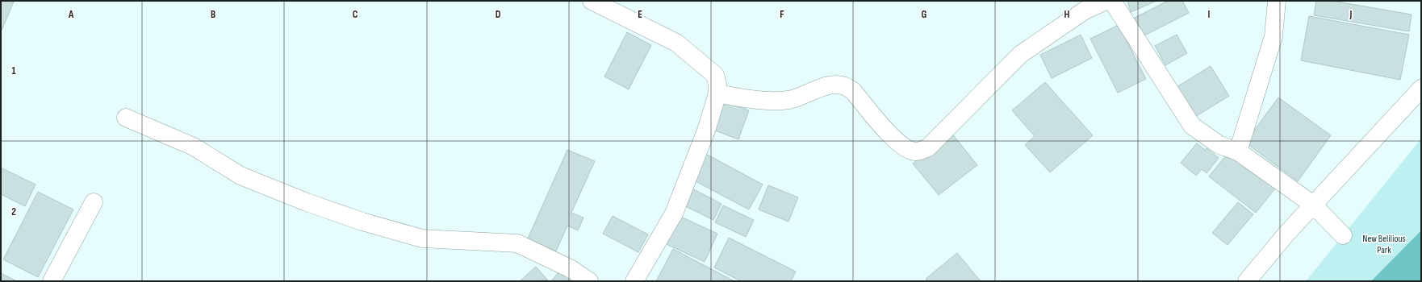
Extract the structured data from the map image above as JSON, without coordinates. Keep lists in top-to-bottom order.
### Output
{
  "parks": ["New Belilious Park"],
  "grid": {
    "columns": [
      "A",
      "B",
      "C",
      "D",
      "E",
      "F",
      "G",
      "H",
      "I",
      "J"
    ],
    "rows": ["1", "2"]
  }
}
